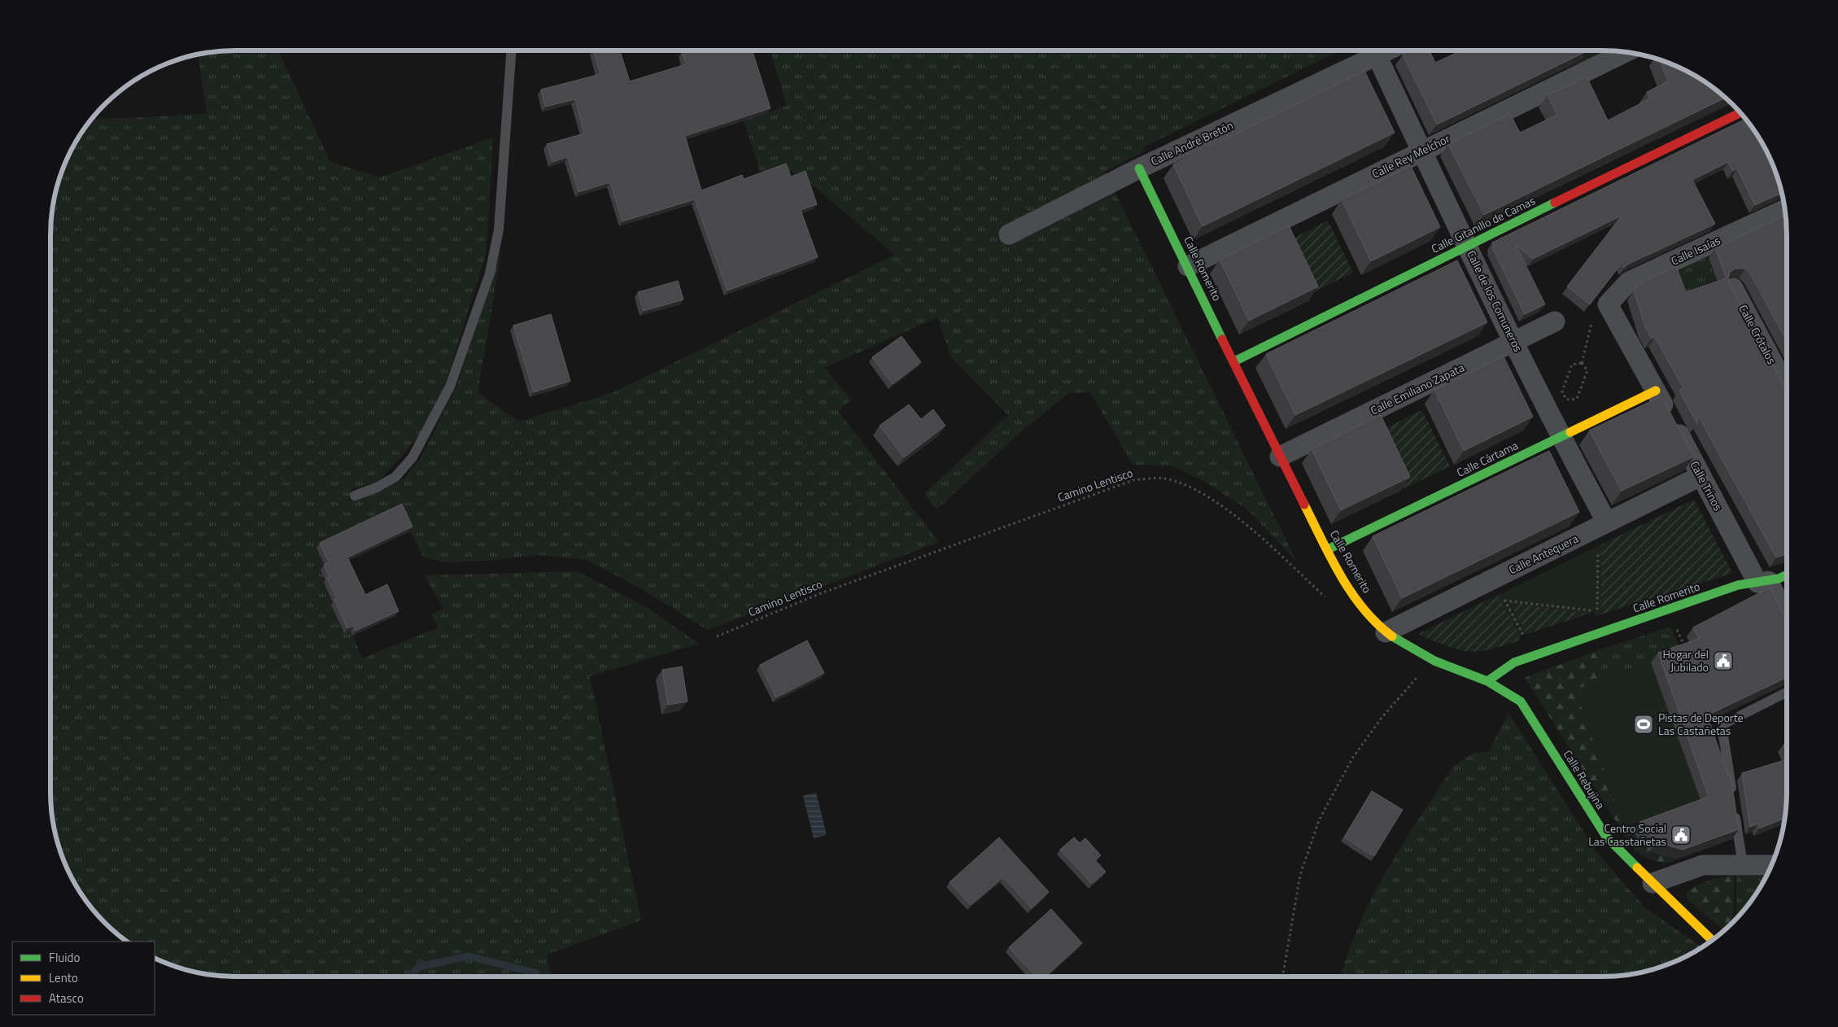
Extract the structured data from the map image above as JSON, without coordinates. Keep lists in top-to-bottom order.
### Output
{
  "streets": {
    "street": [
      "Calle André Bretón",
      "Calle Rey Melchor",
      "Calle Gitanillo de Camas",
      "Calle Isaías",
      "Calle Romerito",
      "Calle de los Comuneros",
      "Calle Crótalos",
      "Calle Emiliano Zapata",
      "Calle Cártama",
      "Calle Trinos",
      "Calle Antequera",
      "Calle Rebujina"
    ],
    "path": ["Camino Lentisco"]
  },
  "crossings": [
    ["Calle André Bretón", "Calle Romerito"],
    ["Calle Rey Melchor", "Calle Romerito"],
    ["Calle Rey Melchor", "Calle de los Comuneros"],
    ["Calle Gitanillo de Camas", "Calle Romerito"],
    ["Calle Gitanillo de Camas", "Calle de los Comuneros"],
    ["Calle Isaías", "Calle Trinos"],
    ["Calle Romerito", "Calle Emiliano Zapata"],
    ["Calle Romerito", "Calle Cártama"],
    ["Calle Romerito", "Calle Trinos"],
    ["Calle Romerito", "Calle Antequera"],
    ["Calle Romerito", "Calle Rebujina"],
    ["Calle de los Comuneros", "Calle Emiliano Zapata"],
    ["Calle de los Comuneros", "Calle Cártama"],
    ["Calle de los Comuneros", "Calle Antequera"],
    ["Calle Cártama", "Calle Trinos"],
    ["Calle Trinos", "Calle Antequera"]
  ],
  "places": {
    "public building": ["Hogar del Jubilado", "Centro Social Las Casstañetas"],
    "sports": ["Pistas de Deporte Las Castañetas"]
  },
  "legend": ["Fluido", "Lento", "Atasco"]
}
